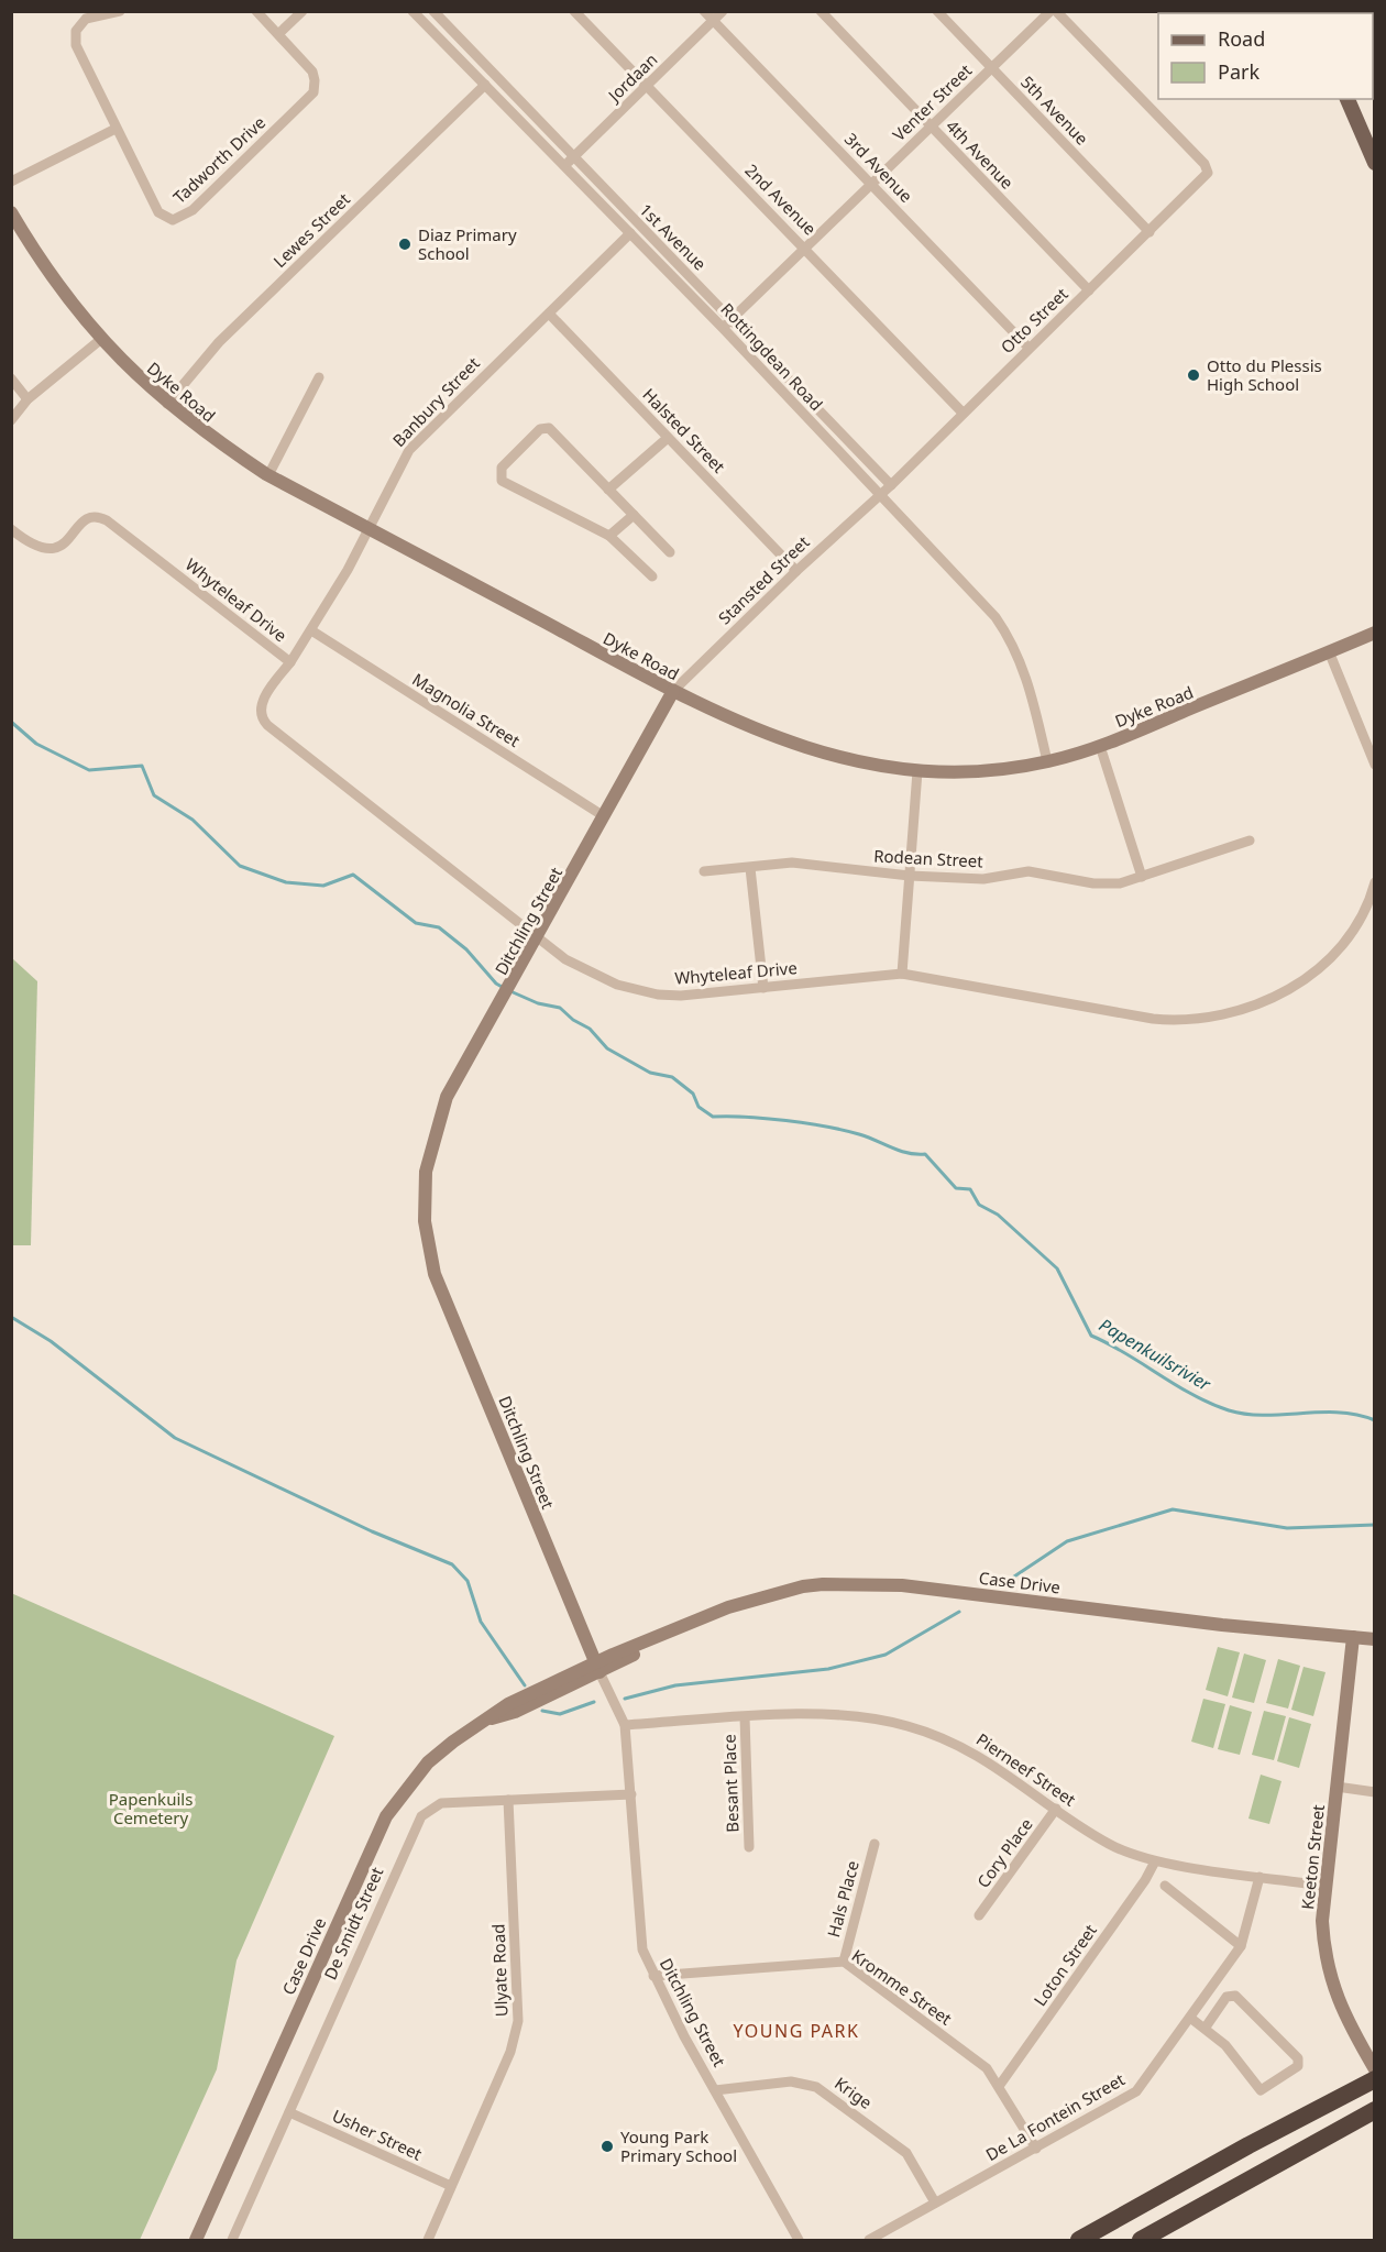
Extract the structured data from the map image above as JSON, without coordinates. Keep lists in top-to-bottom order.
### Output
{
  "streets": {
    "street": [
      "Jordaan",
      "Venter Street",
      "5th Avenue",
      "4th Avenue",
      "Tadworth Drive",
      "3rd Avenue",
      "2nd Avenue",
      "Lewes Street",
      "1st Avenue",
      "Otto Street",
      "Rottingdean Road",
      "Dyke Road",
      "Banbury Street",
      "Halsted Street",
      "Stansted Street",
      "Whyteleaf Drive",
      "Magnolia Street",
      "Rodean Street",
      "Ditchling Street",
      "Case Drive",
      "Pierneef Street",
      "Besant Place",
      "Cory Place",
      "Keeton Street",
      "Hals Place",
      "De Smidt Street",
      "Loton Street",
      "Ulyate Road",
      "Kromme Street",
      "Krige",
      "De La Fontein Street",
      "Usher Street"
    ]
  },
  "crossings": [
    ["Jordaan", "3rd Avenue"],
    ["Jordaan", "2nd Avenue"],
    ["Jordaan", "1st Avenue"],
    ["Jordaan", "Rottingdean Road"],
    ["Venter Street", "5th Avenue"],
    ["Venter Street", "4th Avenue"],
    ["Venter Street", "3rd Avenue"],
    ["Venter Street", "2nd Avenue"],
    ["Venter Street", "1st Avenue"],
    ["Venter Street", "Rottingdean Road"],
    ["5th Avenue", "Otto Street"],
    ["4th Avenue", "Otto Street"],
    ["3rd Avenue", "Otto Street"],
    ["2nd Avenue", "Otto Street"],
    ["Lewes Street", "Rottingdean Road"],
    ["Lewes Street", "Dyke Road"],
    ["1st Avenue", "Otto Street"],
    ["1st Avenue", "Rottingdean Road"],
    ["Otto Street", "Rottingdean Road"],
    ["Otto Street", "Stansted Street"],
    ["Rottingdean Road", "Dyke Road"],
    ["Rottingdean Road", "Banbury Street"],
    ["Rottingdean Road", "Stansted Street"],
    ["Dyke Road", "Banbury Street"],
    ["Dyke Road", "Stansted Street"],
    ["Dyke Road", "Ditchling Street"],
    ["Banbury Street", "Halsted Street"],
    ["Banbury Street", "Whyteleaf Drive"],
    ["Banbury Street", "Magnolia Street"],
    ["Halsted Street", "Stansted Street"],
    ["Stansted Street", "Ditchling Street"],
    ["Whyteleaf Drive", "Ditchling Street"],
    ["Magnolia Street", "Ditchling Street"],
    ["Ditchling Street", "Case Drive"],
    ["Ditchling Street", "Pierneef Street"],
    ["Ditchling Street", "De Smidt Street"],
    ["Ditchling Street", "Kromme Street"],
    ["Ditchling Street", "Krige"],
    ["Case Drive", "Keeton Street"],
    ["Pierneef Street", "Besant Place"],
    ["Pierneef Street", "Cory Place"],
    ["Pierneef Street", "Keeton Street"],
    ["Pierneef Street", "Loton Street"],
    ["Pierneef Street", "De La Fontein Street"],
    ["Hals Place", "Kromme Street"],
    ["De Smidt Street", "Ulyate Road"],
    ["De Smidt Street", "Usher Street"],
    ["Loton Street", "Kromme Street"],
    ["Ulyate Road", "Usher Street"],
    ["Kromme Street", "De La Fontein Street"],
    ["Krige", "De La Fontein Street"]
  ],
  "districts": ["YOUNG PARK"],
  "water": ["Papenkuilsrivier"],
  "parks": ["Papenkuils Cemetery"],
  "places": ["Diaz Primary School", "Otto du Plessis High School", "Young Park Primary School"],
  "legend": ["Road", "Park"]
}
